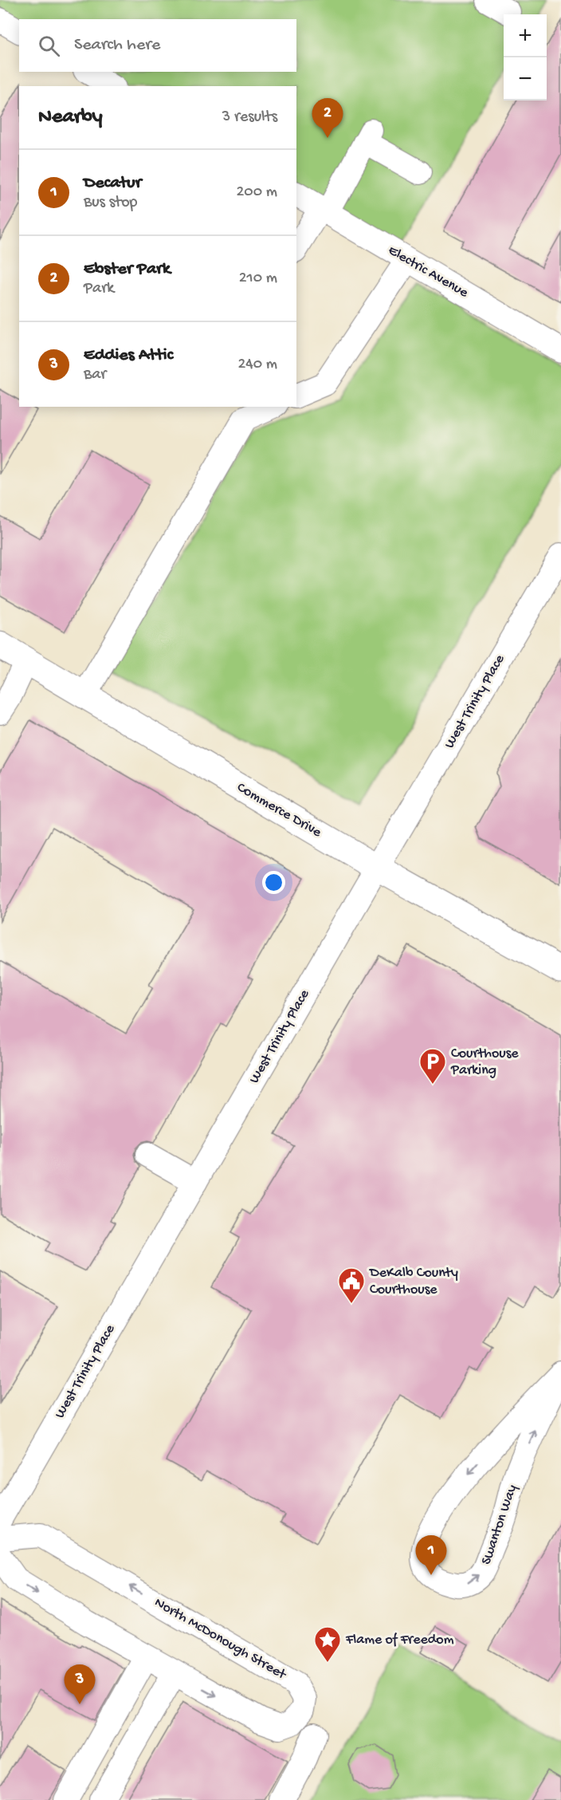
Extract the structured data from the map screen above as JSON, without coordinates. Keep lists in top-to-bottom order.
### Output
{
  "streets": {
    "main road": ["Commerce Drive"],
    "street": [
      "Electric Avenue",
      "West Trinity Place",
      "Swanton Way",
      "North McDonough Street"
    ]
  },
  "crossings": [
    ["West Trinity Place", "Commerce Drive"]
  ],
  "places": {
    "parking": ["Courthouse Parking"],
    "public building": ["DeKalb County Courthouse"],
    "place": ["Flame of Freedom"]
  },
  "page": {
    "map_buttons": ["+", "−"],
    "search": "Search here",
    "heading": ["Nearby", "3 results"],
    "pins": ["2", "1", "3"],
    "list": [
      {
        "mark": "1",
        "name": "Decatur",
        "note": "Bus stop",
        "value": "200 m"
      },
      {
        "mark": "2",
        "name": "Ebster Park",
        "note": "Park",
        "value": "210 m"
      },
      {
        "mark": "3",
        "name": "Eddies Attic",
        "note": "Bar",
        "value": "240 m"
      }
    ]
  }
}
